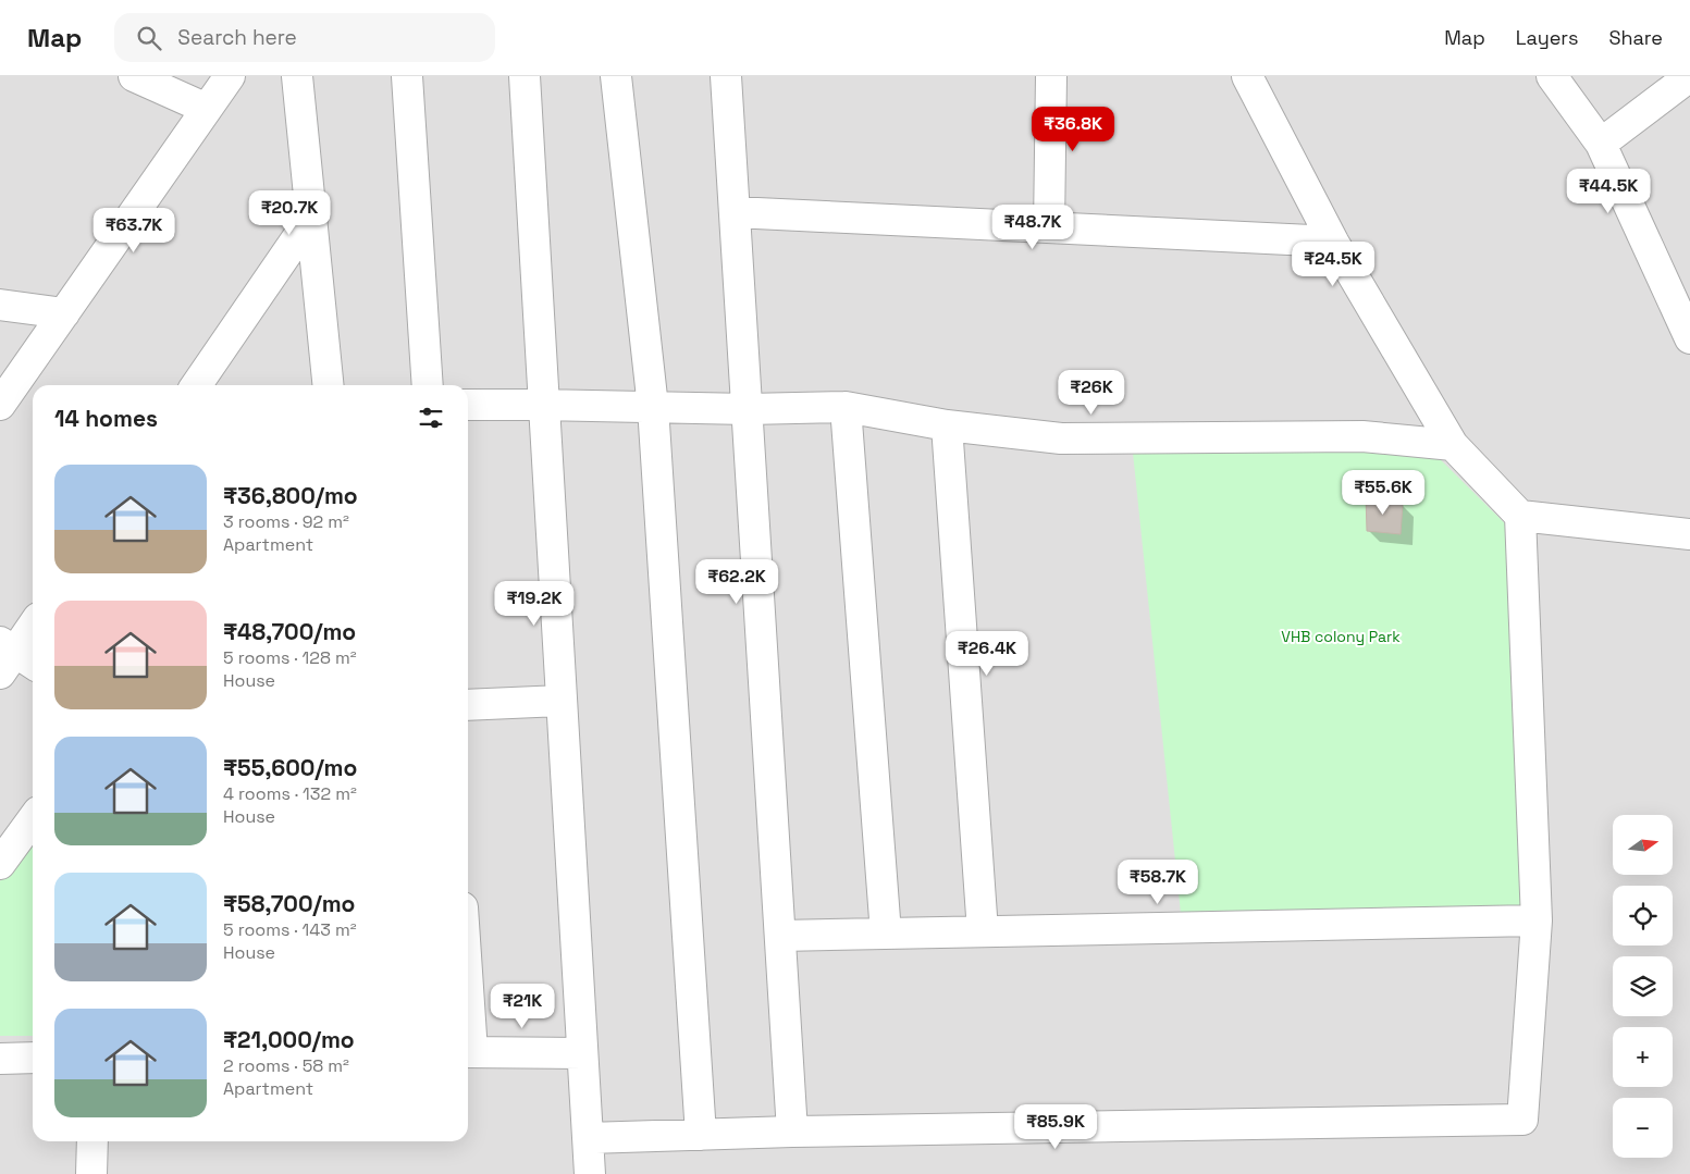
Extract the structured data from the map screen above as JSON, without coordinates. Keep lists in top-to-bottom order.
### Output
{
  "parks": ["VHB colony Park"],
  "north": "right",
  "page": {
    "header": "Map",
    "search": "Search here",
    "nav": ["Map", "Layers", "Share"],
    "price": [
      "₹36.8K",
      "₹44.5K",
      "₹20.7K",
      "₹48.7K",
      "₹63.7K",
      "₹24.5K",
      "₹26K",
      "₹55.6K",
      "₹62.2K",
      "₹19.2K",
      "₹26.4K",
      "₹58.7K",
      "₹21K",
      "₹85.9K"
    ],
    "heading": "14 homes",
    "list": [
      {
        "name": "₹36,800/mo",
        "note": "3 rooms · 92 m² · Apartment"
      },
      {
        "name": "₹48,700/mo",
        "note": "5 rooms · 128 m² · House"
      },
      {
        "name": "₹55,600/mo",
        "note": "4 rooms · 132 m² · House"
      },
      {
        "name": "₹58,700/mo",
        "note": "5 rooms · 143 m² · House"
      },
      {
        "name": "₹21,000/mo",
        "note": "2 rooms · 58 m² · Apartment"
      }
    ],
    "map_buttons": ["+", "−"]
  }
}
